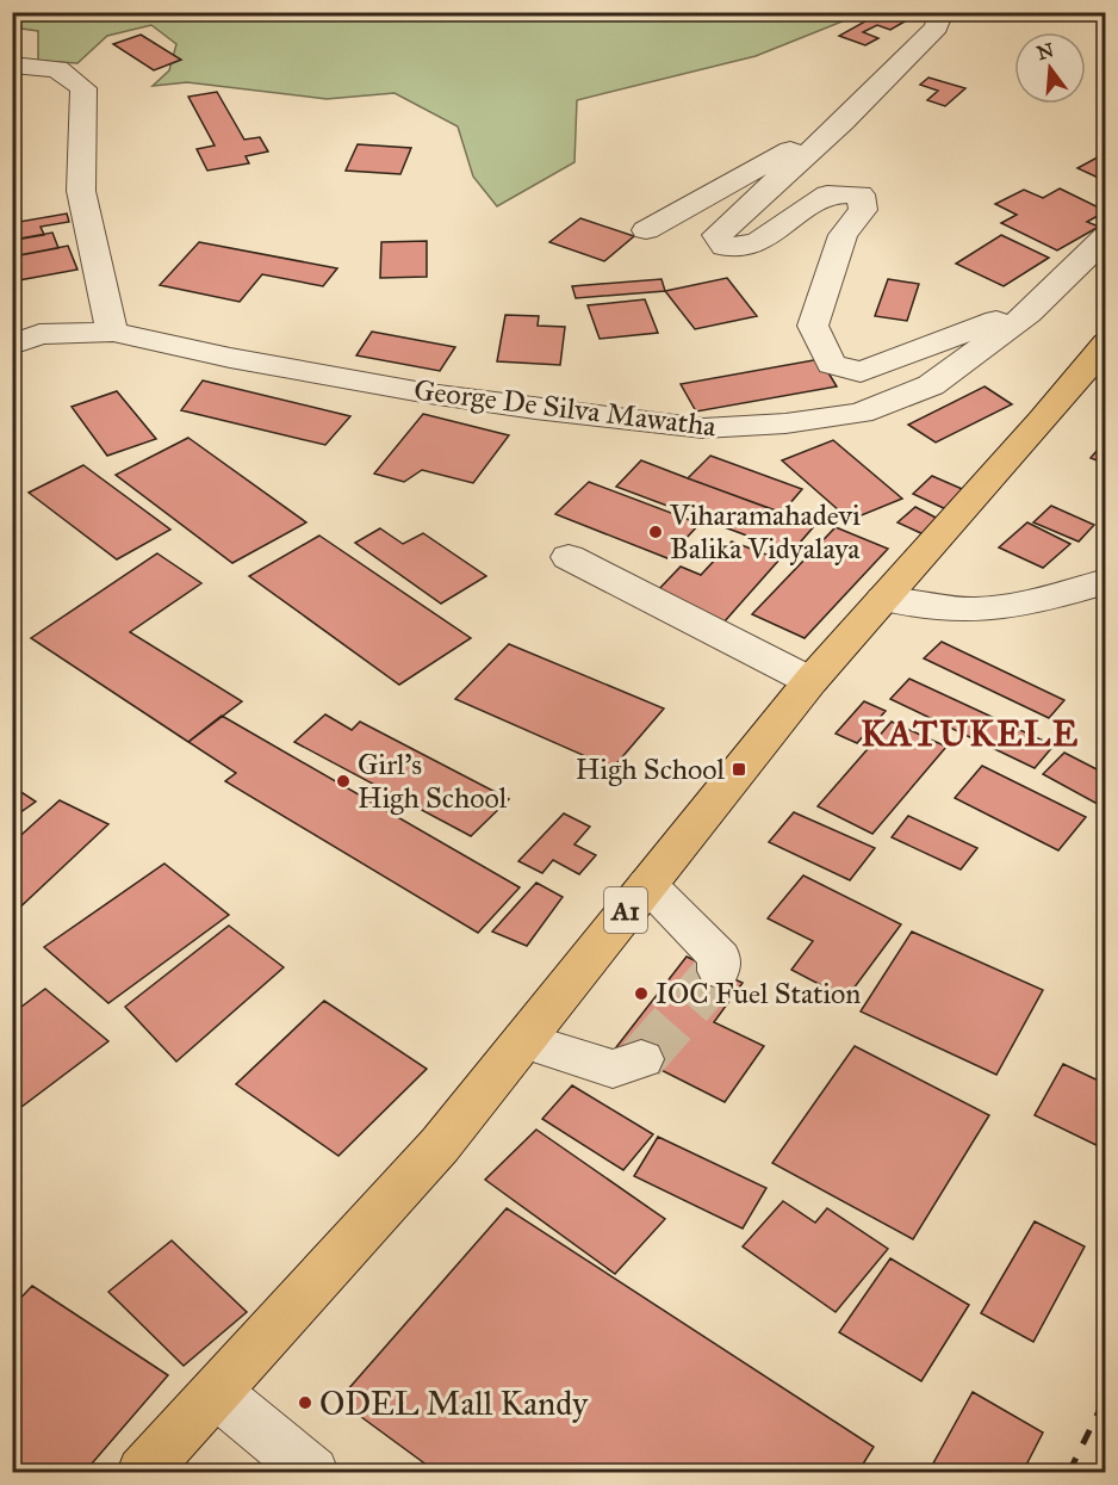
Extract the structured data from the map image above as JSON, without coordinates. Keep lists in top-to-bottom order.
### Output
{
  "streets": {
    "highway": ["A1"],
    "street": ["George De Silva Mawatha"]
  },
  "districts": ["KATUKELE"],
  "places": {
    "other": [
      "Viharamahadevi Balika Vidyalaya",
      "Girl's High School",
      "IOC Fuel Station",
      "ODEL Mall Kandy"
    ],
    "transit": ["High School"]
  },
  "north": "top"
}
